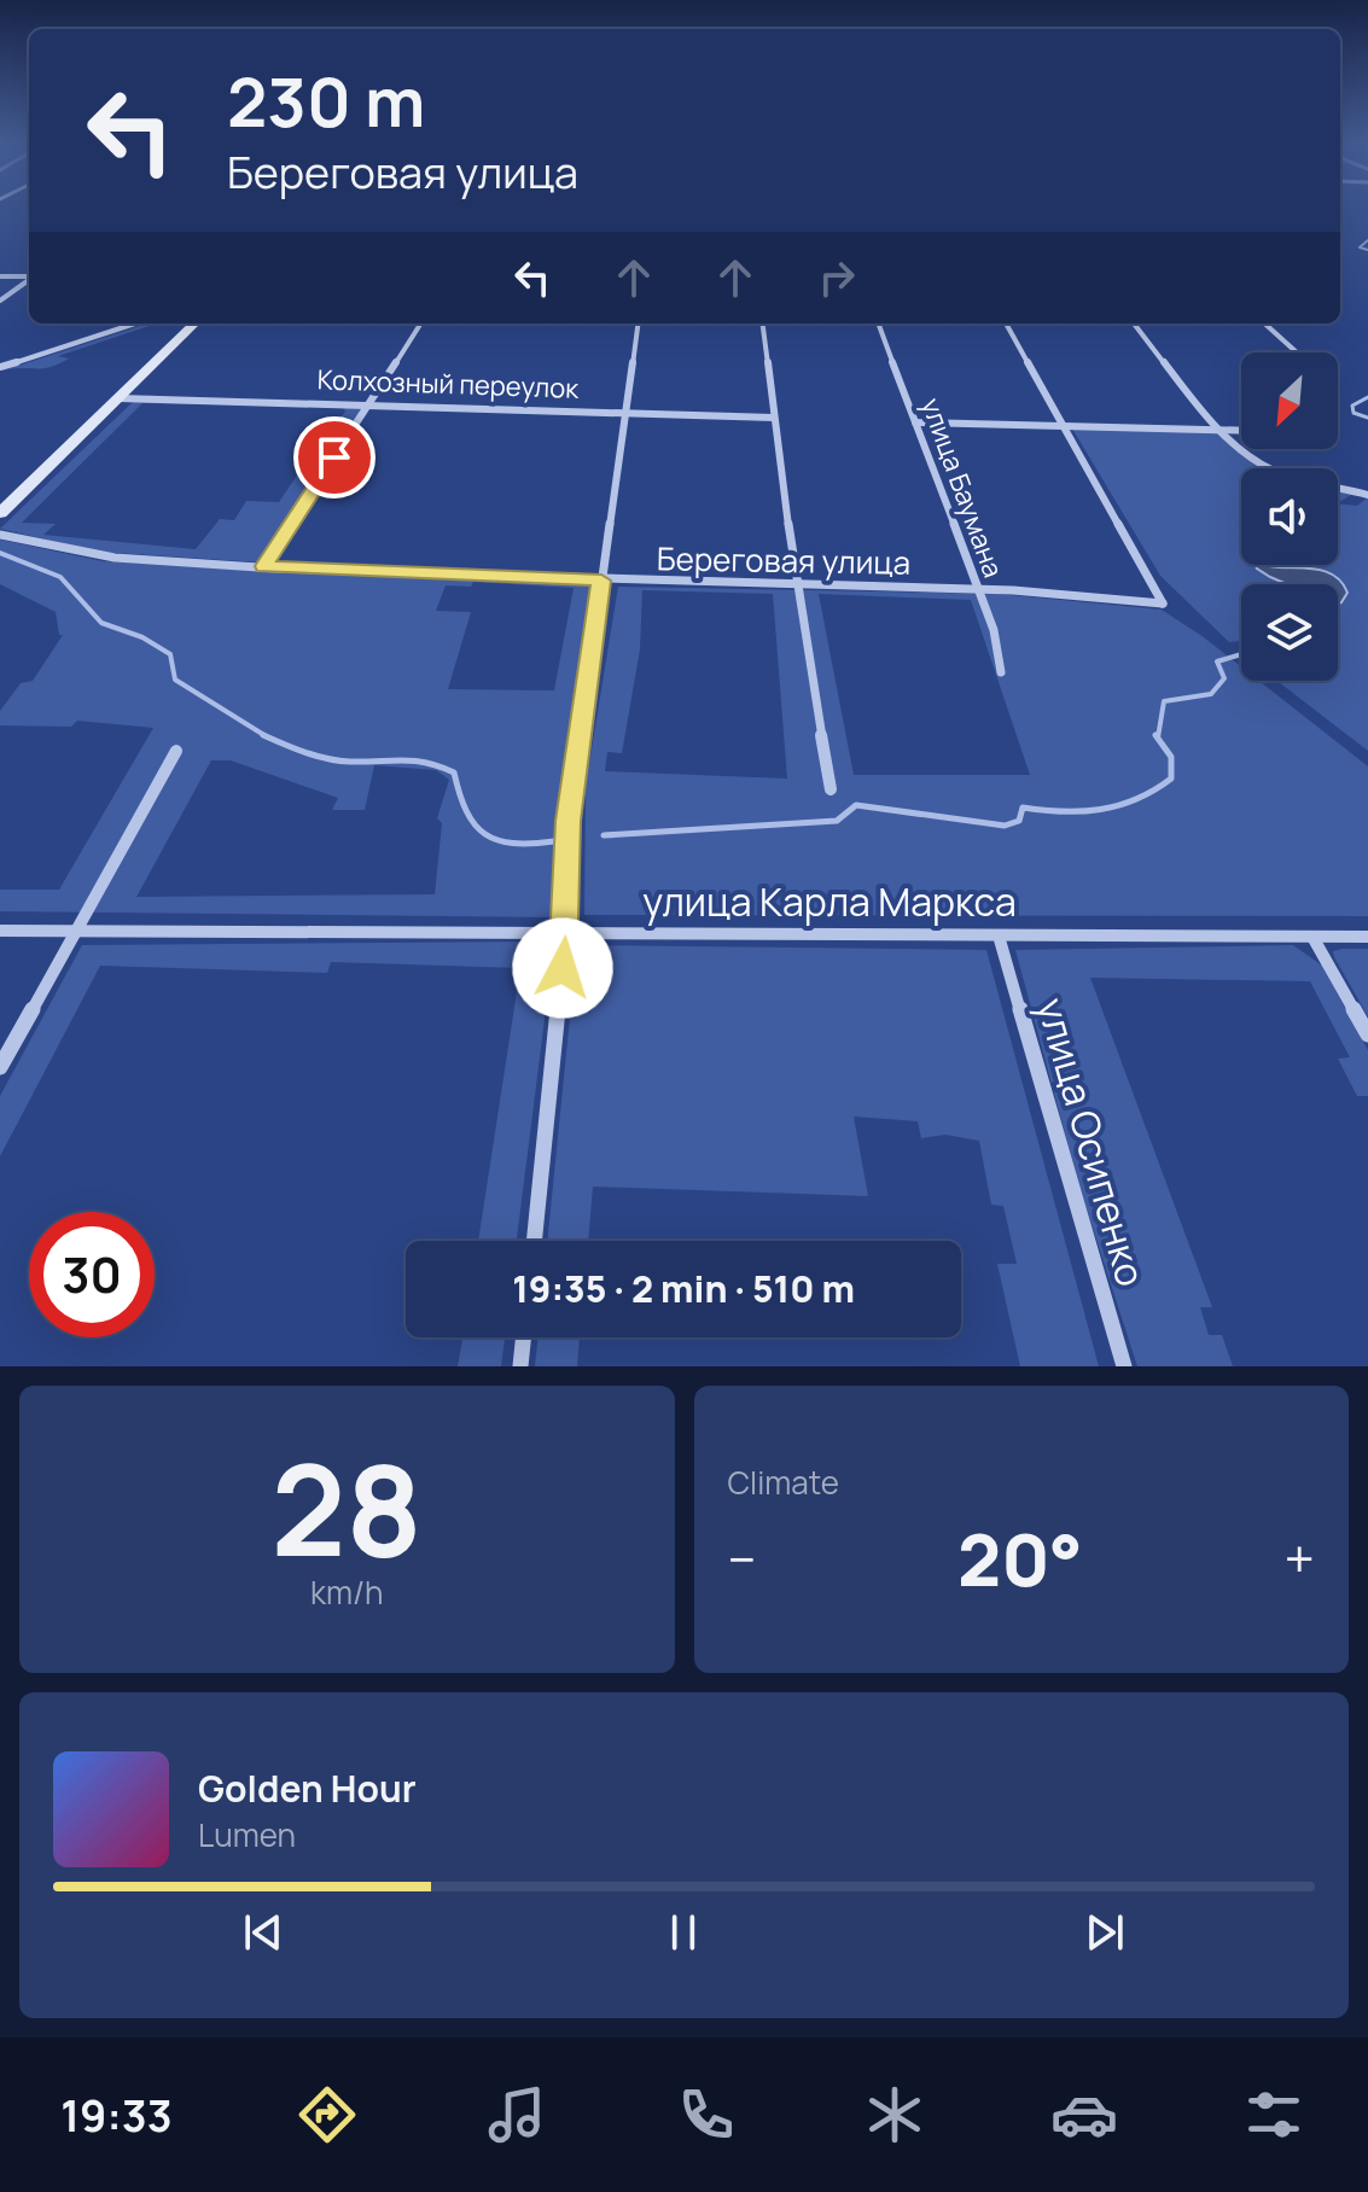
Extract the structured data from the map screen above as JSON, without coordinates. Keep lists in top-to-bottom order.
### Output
{
  "streets": {
    "street": [
      "Колхозный переулок",
      "улица Баумана",
      "Береговая улица",
      "улица Карла Маркса",
      "улица Осипенко"
    ]
  },
  "crossings": [
    ["улица Баумана", "Береговая улица"],
    ["улица Карла Маркса", "улица Осипенко"]
  ],
  "north": "bottom left",
  "page": {
    "turn": ["230 m", "Береговая улица"],
    "limit": "30",
    "trip": "19:35 · 2 min · 510 m",
    "tile": [
      ["28", "km/h"],
      "Climate"
    ],
    "heat": ["−", "20°", "+"],
    "song": ["Golden Hour", "Lumen"],
    "tabs": "19:33"
  }
}
